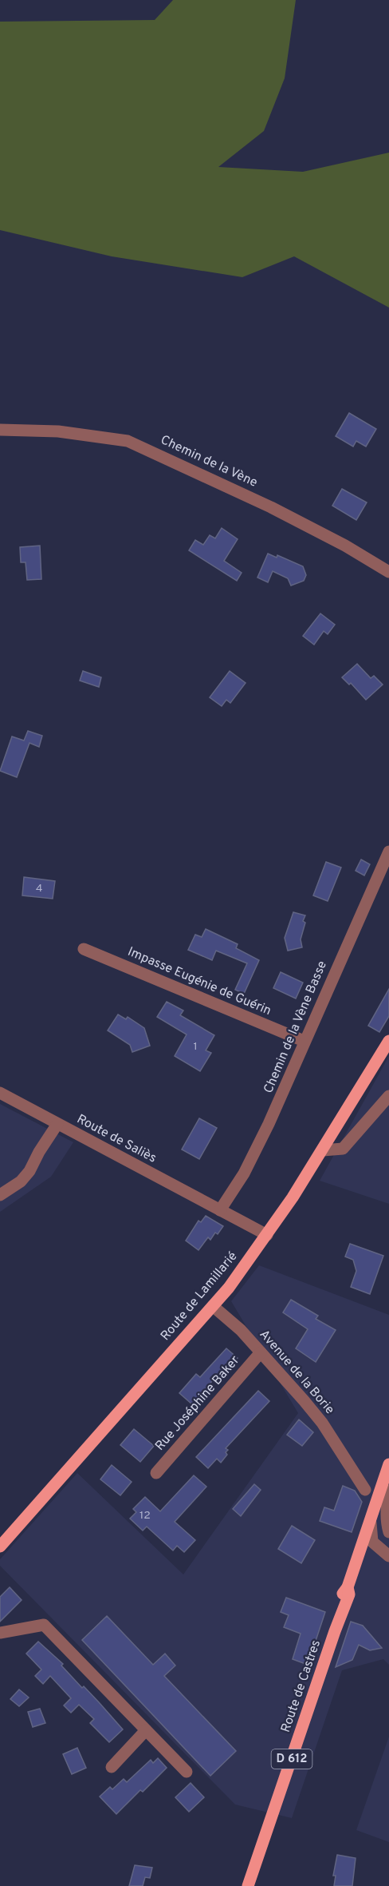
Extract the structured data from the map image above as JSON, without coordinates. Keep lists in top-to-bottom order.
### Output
{
  "streets": {
    "main road": ["Route de Lamillarié", "Route de Castres", "D 612"],
    "street": [
      "Chemin de la Vène",
      "Impasse Eugénie de Guérin",
      "Chemin de la Vène Basse",
      "Route de Saliès",
      "Avenue de la Borie",
      "Rue Joséphine Baker"
    ]
  },
  "crossings": [
    ["Impasse Eugénie de Guérin", "Chemin de la Vène Basse"],
    ["Chemin de la Vène Basse", "Route de Saliès"],
    ["Route de Saliès", "Route de Lamillarié"],
    ["Route de Lamillarié", "Avenue de la Borie"],
    ["Avenue de la Borie", "Rue Joséphine Baker"]
  ],
  "house_numbers": ["4", "1", "12"]
}
